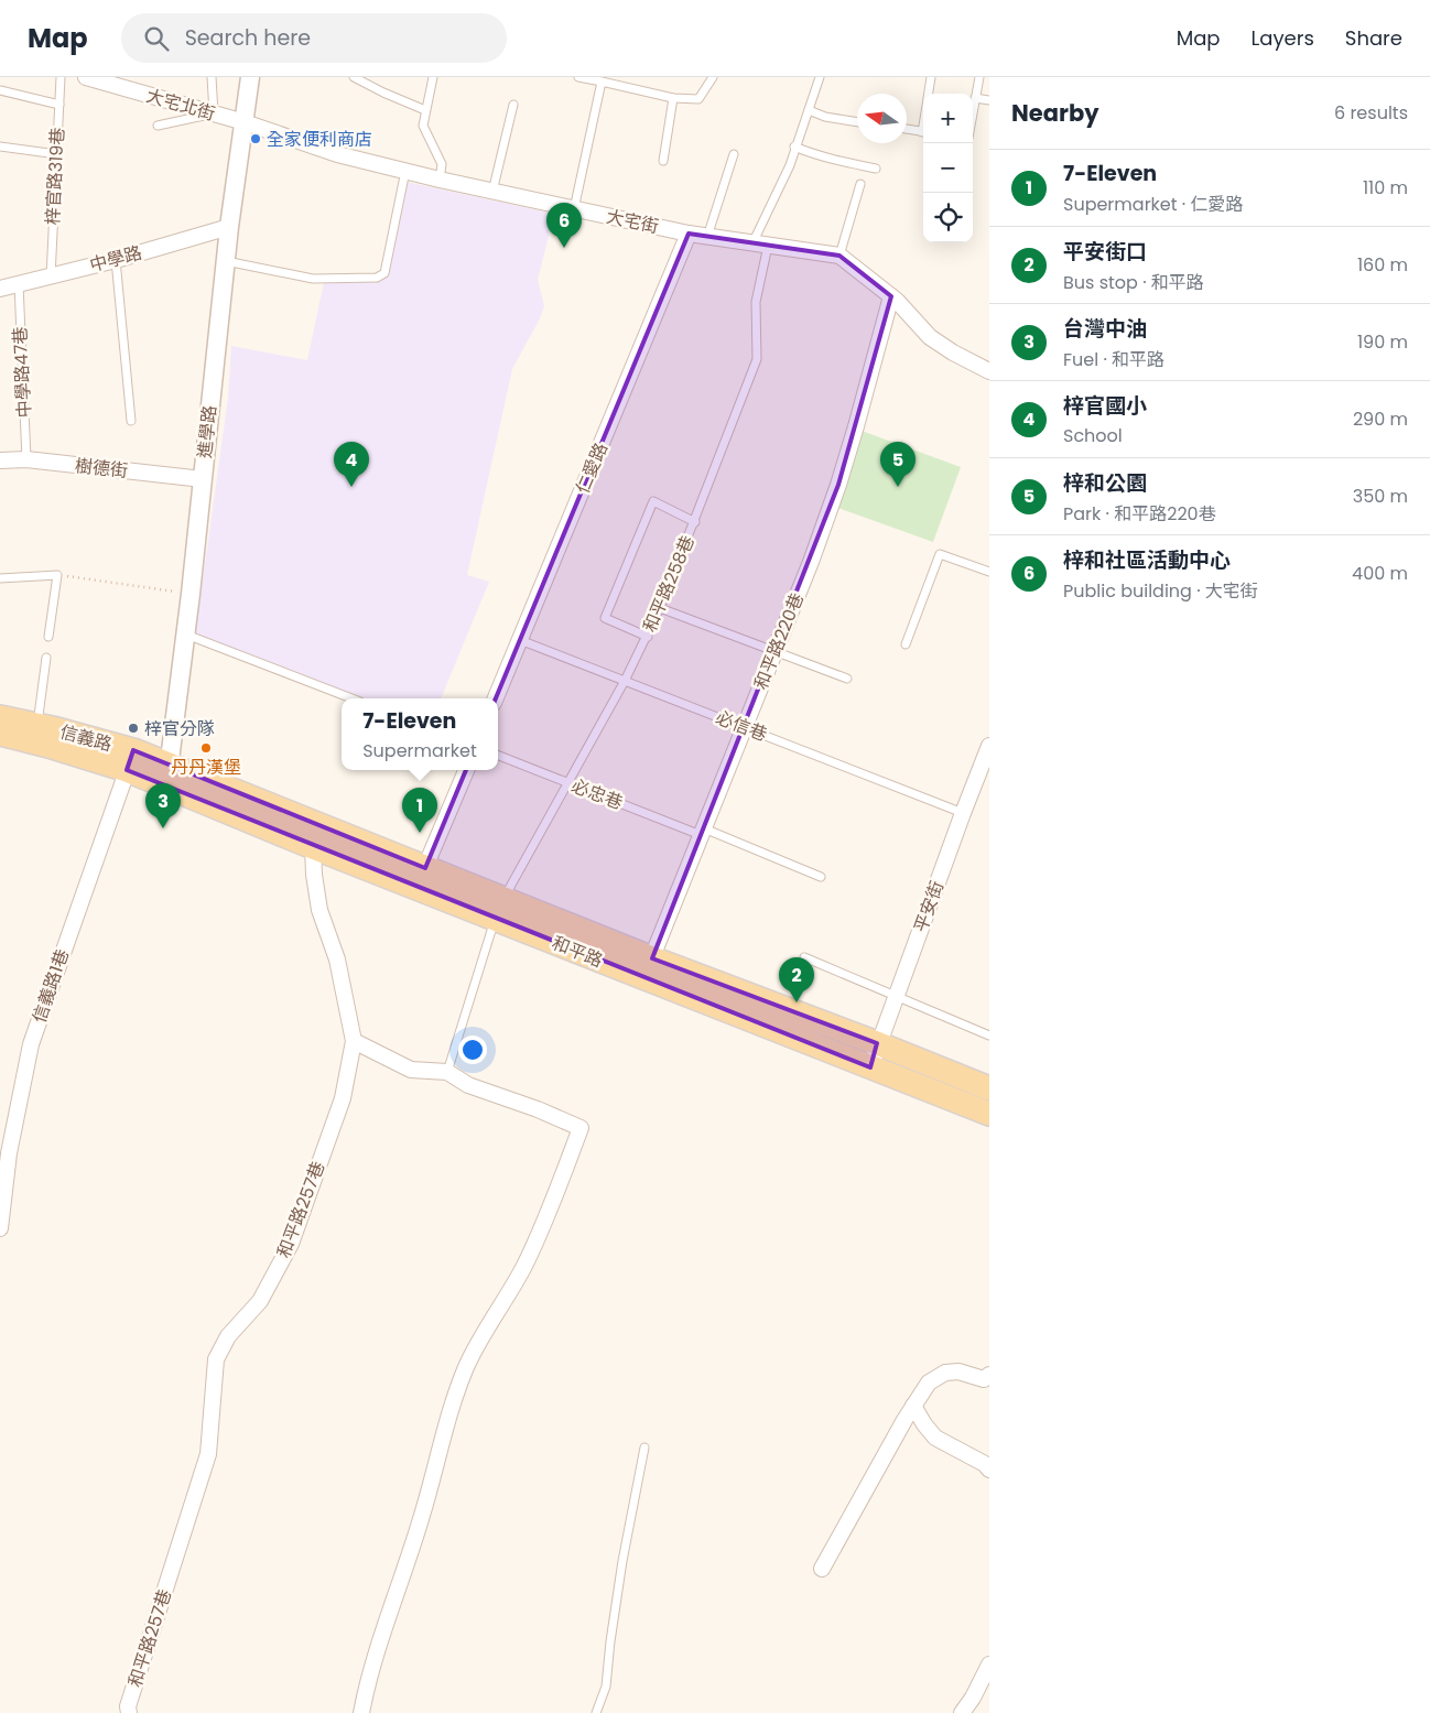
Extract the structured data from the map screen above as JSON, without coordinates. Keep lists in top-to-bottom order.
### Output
{
  "streets": {
    "main road": ["信義路", "和平路"],
    "street": [
      "大宅北街",
      "大宅街",
      "中學路",
      "進學路",
      "樹德街",
      "仁愛路",
      "和平路220巷",
      "平安街",
      "信義路1巷",
      "和平路257巷"
    ],
    "lane": [
      "梓官路319巷",
      "中學路47巷",
      "和平路258巷",
      "必信巷",
      "必忠巷"
    ]
  },
  "crossings": [
    ["大宅北街", "大宅街"],
    ["大宅北街", "進學路"],
    ["梓官路319巷", "中學路"],
    ["大宅街", "進學路"],
    ["大宅街", "仁愛路"],
    ["大宅街", "和平路258巷"],
    ["中學路", "中學路47巷"],
    ["中學路", "進學路"],
    ["中學路47巷", "樹德街"],
    ["進學路", "樹德街"],
    ["進學路", "信義路"],
    ["進學路", "和平路"],
    ["仁愛路", "必信巷"],
    ["和平路258巷", "必信巷"],
    ["和平路258巷", "必忠巷"],
    ["和平路258巷", "和平路"],
    ["和平路220巷", "必信巷"],
    ["和平路220巷", "必忠巷"],
    ["和平路220巷", "和平路"],
    ["必信巷", "平安街"],
    ["信義路", "和平路"],
    ["信義路", "信義路1巷"],
    ["平安街", "和平路"],
    ["和平路", "和平路257巷"]
  ],
  "places": ["全家便利商店", "梓官分隊", "丹丹漢堡"],
  "north": "left",
  "page": {
    "header": "Map",
    "search": "Search here",
    "nav": ["Map", "Layers", "Share"],
    "heading": ["Nearby", "6 results"],
    "map_buttons": ["+", "−"],
    "list": [
      {
        "mark": "1",
        "name": "7-Eleven",
        "note": "Supermarket · 仁愛路",
        "value": "110 m"
      },
      {
        "mark": "2",
        "name": "平安街口",
        "note": "Bus stop · 和平路",
        "value": "160 m"
      },
      {
        "mark": "3",
        "name": "台灣中油",
        "note": "Fuel · 和平路",
        "value": "190 m"
      },
      {
        "mark": "4",
        "name": "梓官國小",
        "note": "School",
        "value": "290 m"
      },
      {
        "mark": "5",
        "name": "梓和公園",
        "note": "Park · 和平路220巷",
        "value": "350 m"
      },
      {
        "mark": "6",
        "name": "梓和社區活動中心",
        "note": "Public building · 大宅街",
        "value": "400 m"
      }
    ],
    "pins": [
      "6",
      "4",
      "5",
      "3",
      "1",
      "2"
    ],
    "popup": ["7-Eleven", "Supermarket"]
  }
}
